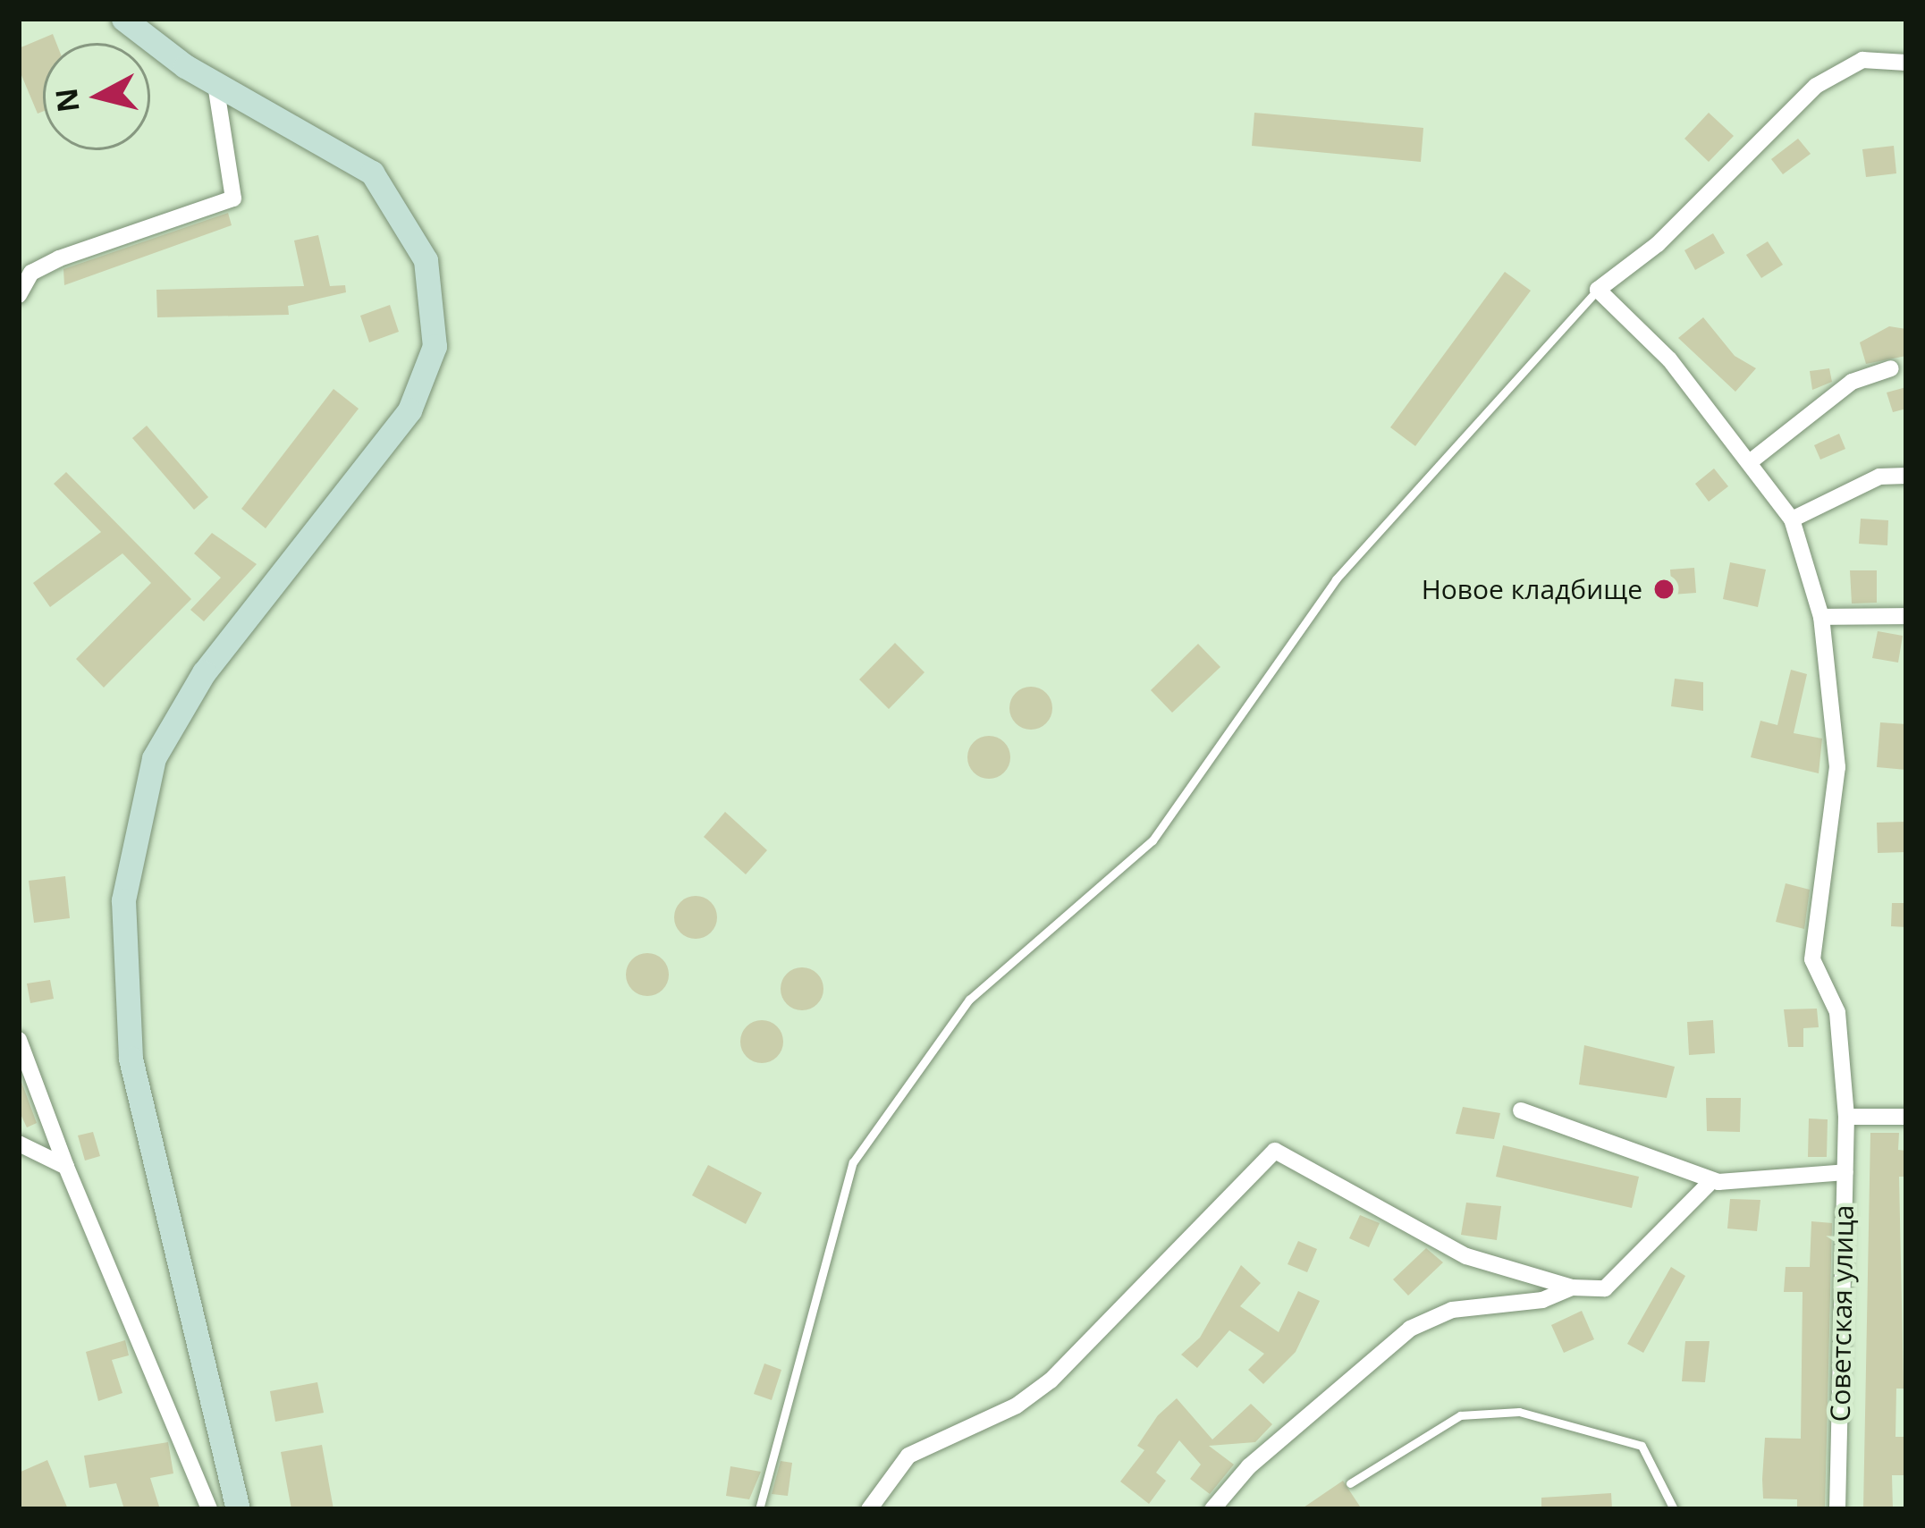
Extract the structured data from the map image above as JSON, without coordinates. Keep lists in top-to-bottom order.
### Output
{
  "streets": {
    "street": ["Советская улица"]
  },
  "places": ["Новое кладбище"],
  "north": "left"
}
